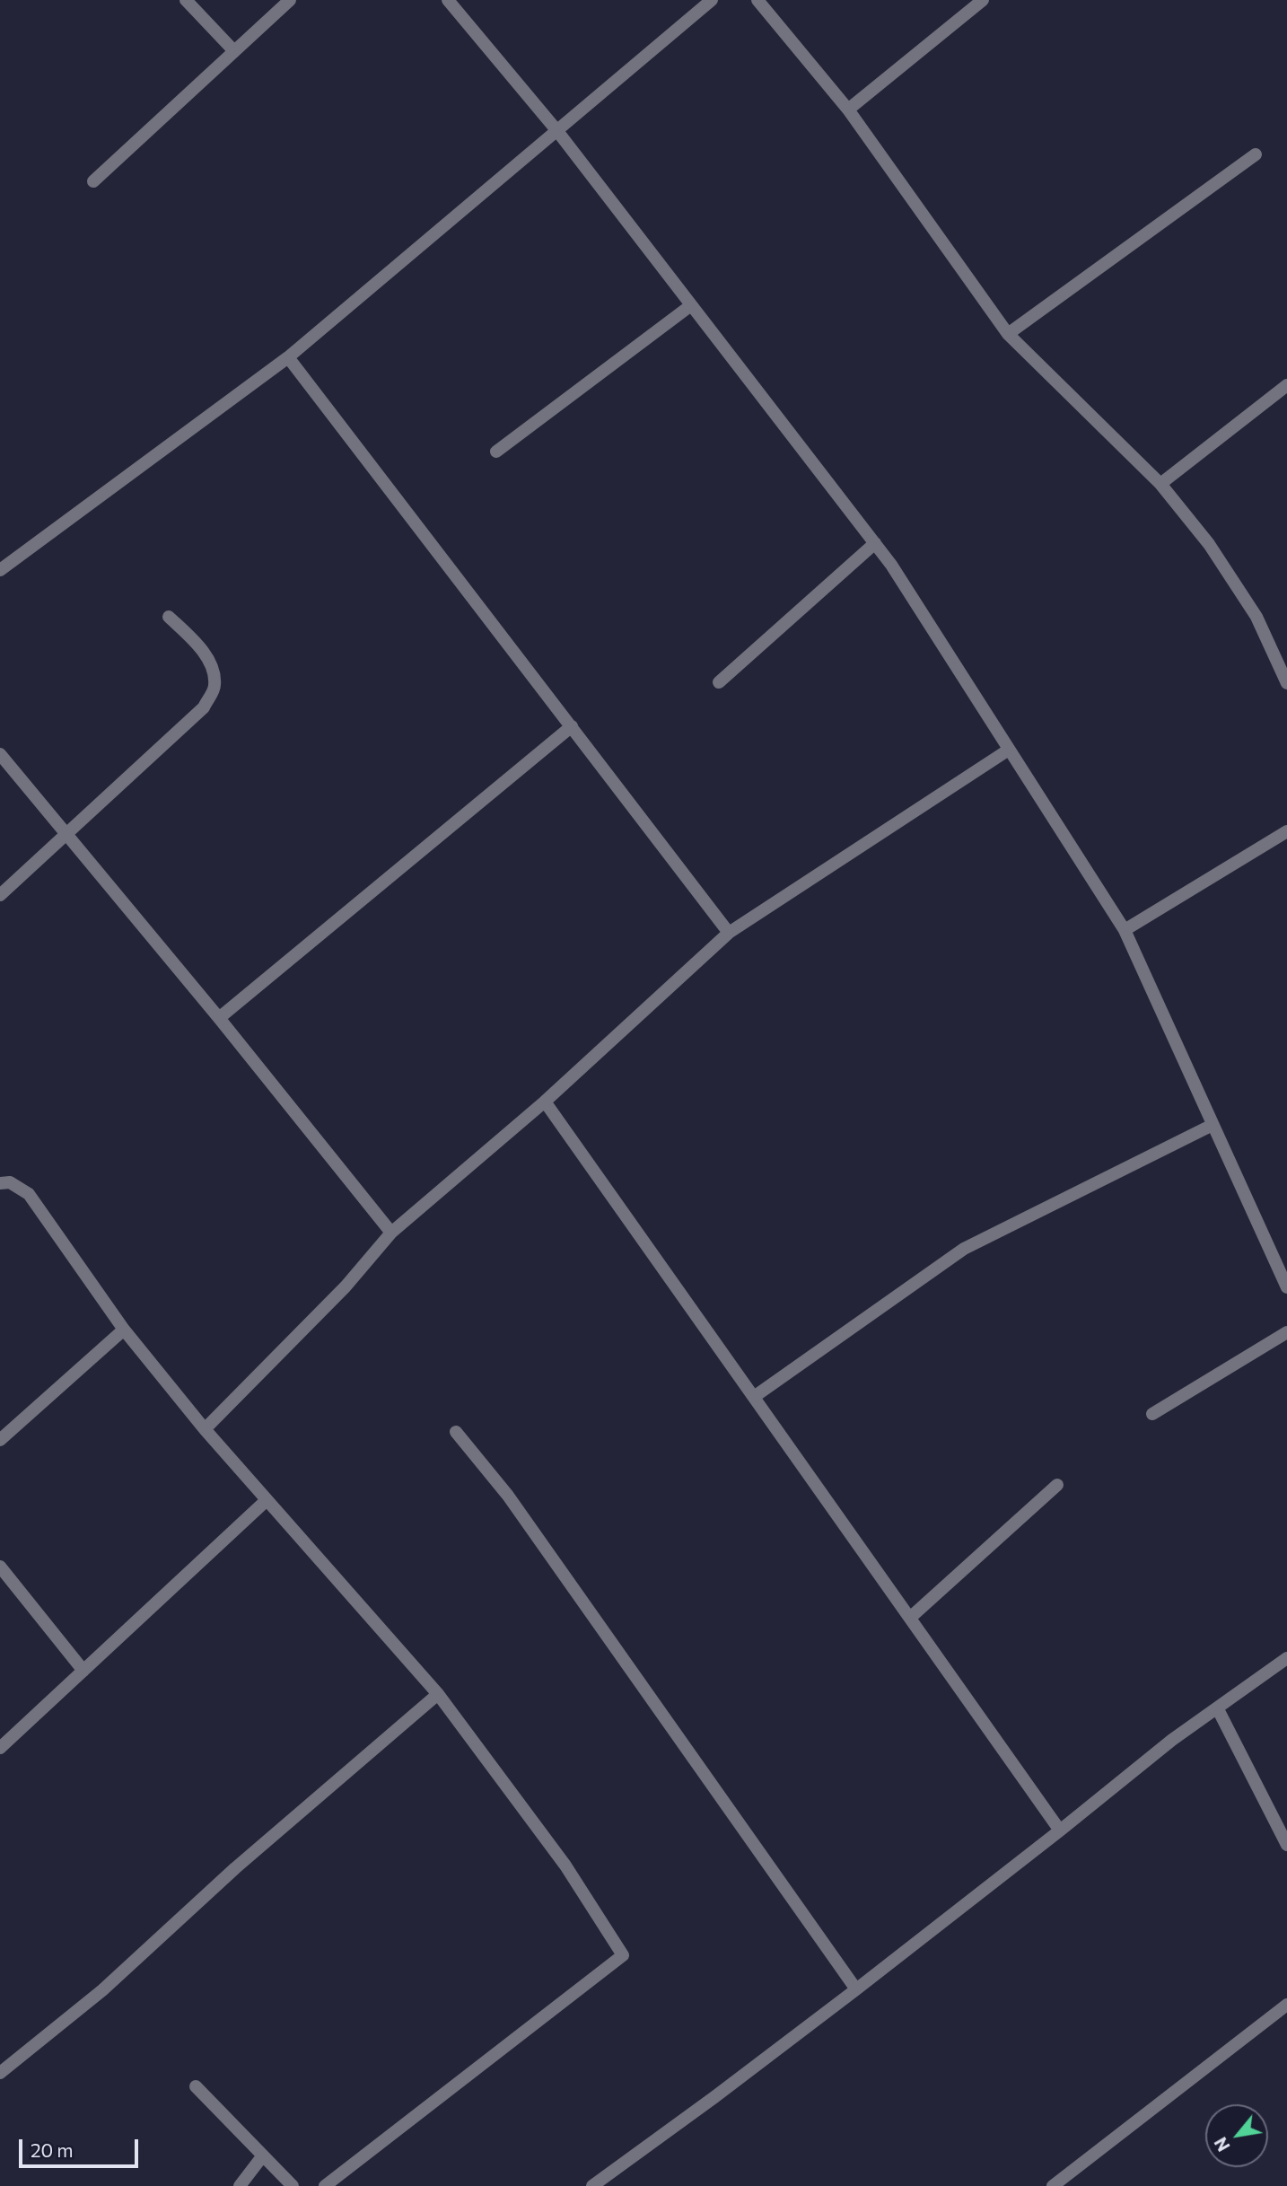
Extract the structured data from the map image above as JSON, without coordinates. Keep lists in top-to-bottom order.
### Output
{
  "scale_bar": "20 m",
  "north": "bottom left"
}
